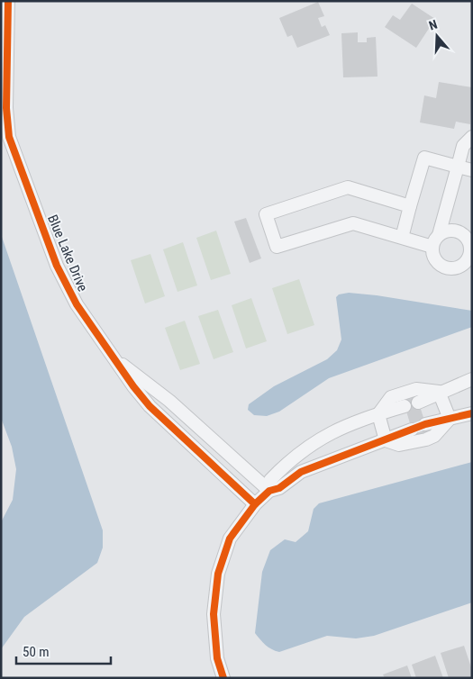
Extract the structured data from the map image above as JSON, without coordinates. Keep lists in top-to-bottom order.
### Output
{
  "streets": {
    "street": ["Blue Lake Drive"]
  },
  "scale_bar": "50 m",
  "north": "top"
}
